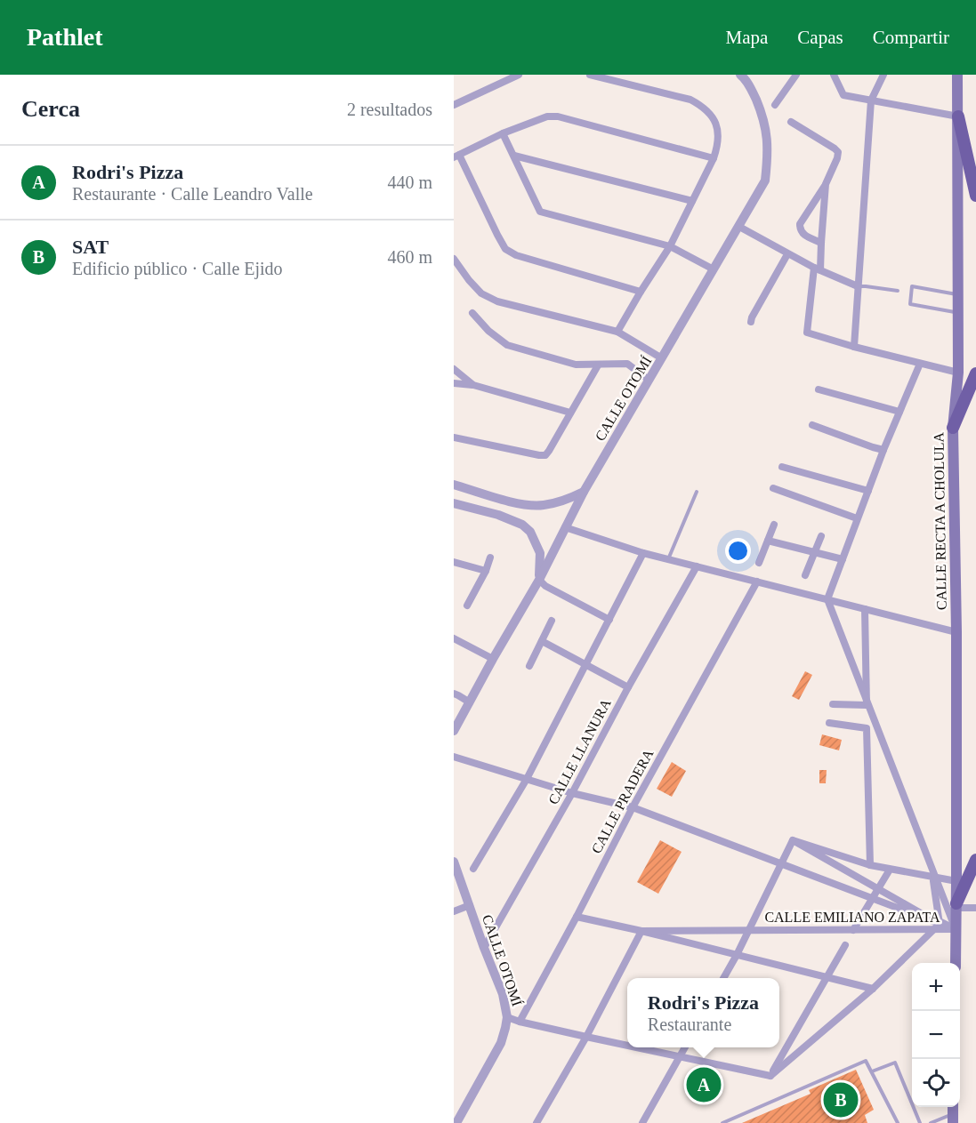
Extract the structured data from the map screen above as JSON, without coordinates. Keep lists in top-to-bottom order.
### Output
{
  "streets": {
    "main road": ["CALLE RECTA A CHOLULA"],
    "street": [
      "CALLE OTOMÍ",
      "CALLE LLANURA",
      "CALLE PRADERA",
      "CALLE EMILIANO ZAPATA"
    ]
  },
  "crossings": [
    ["CALLE OTOMÍ", "CALLE LLANURA"],
    ["CALLE RECTA A CHOLULA", "CALLE EMILIANO ZAPATA"]
  ],
  "page": {
    "header": "Pathlet",
    "nav": ["Mapa", "Capas", "Compartir"],
    "heading": ["Cerca", "2 resultados"],
    "list": [
      {
        "mark": "A",
        "name": "Rodri's Pizza",
        "note": "Restaurante · Calle Leandro Valle",
        "value": "440 m"
      },
      {
        "mark": "B",
        "name": "SAT",
        "note": "Edificio público · Calle Ejido",
        "value": "460 m"
      }
    ],
    "map_buttons": ["+", "−"],
    "popup": ["Rodri's Pizza", "Restaurante"],
    "pins": ["A", "B"]
  }
}
